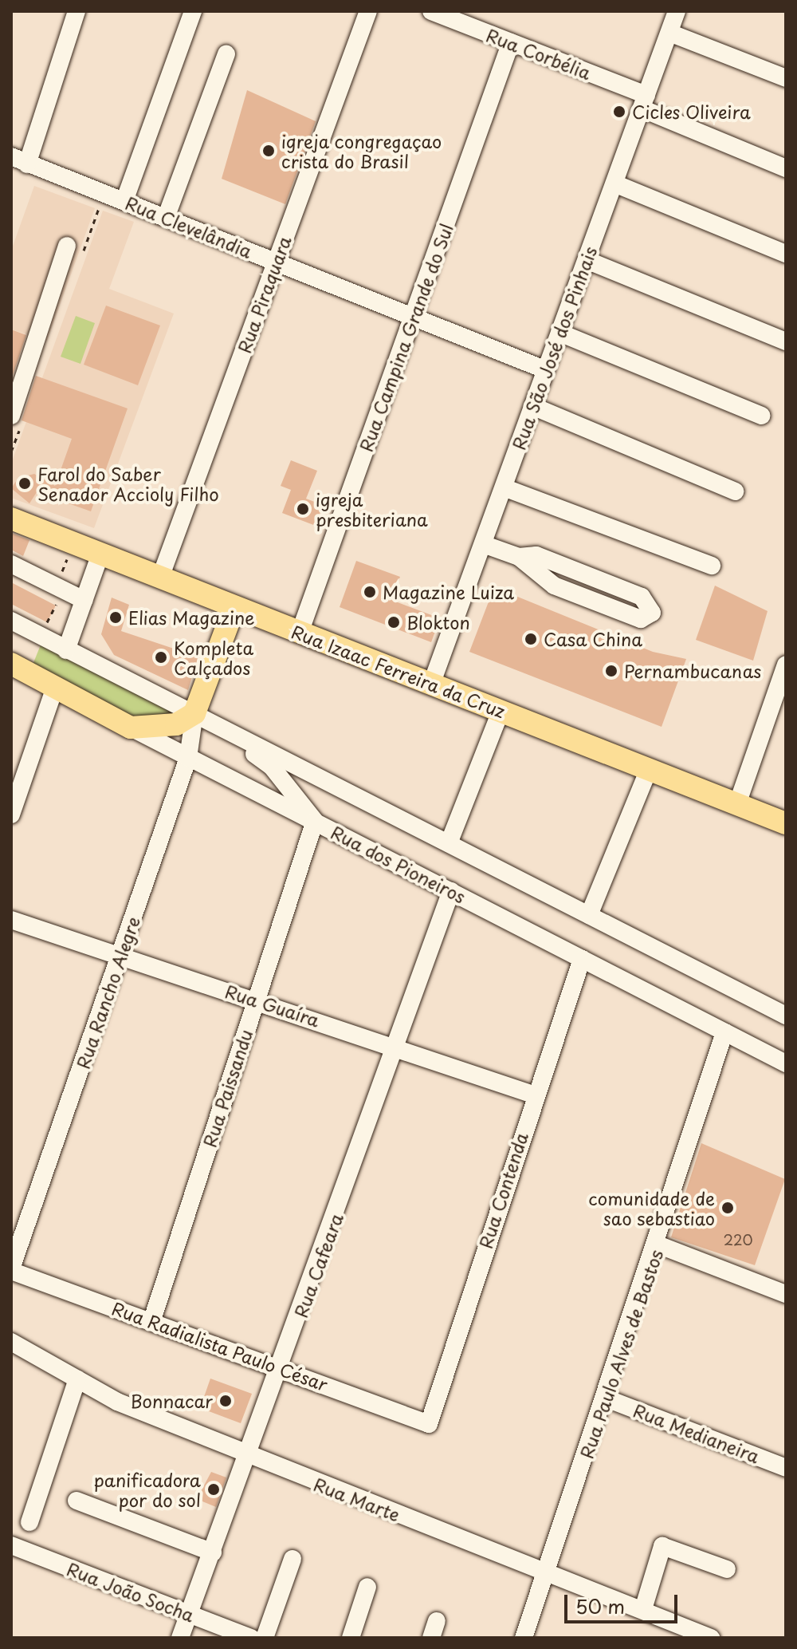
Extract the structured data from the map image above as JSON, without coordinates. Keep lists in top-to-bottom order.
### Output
{
  "streets": {
    "main road": ["Rua Izaac Ferreira da Cruz", "Rua dos Pioneiros", "Rua Rancho Alegre"],
    "street": [
      "Rua Corbélia",
      "Rua Clevelândia",
      "Rua Piraquara",
      "Rua Campina Grande do Sul",
      "Rua São José dos Pinhais",
      "Rua Guaíra",
      "Rua Paissandu",
      "Rua Contenda",
      "Rua Cafeara",
      "Rua Radialista Paulo César",
      "Rua Paulo Alves de Bastos",
      "Rua Medianeira",
      "Rua Marte",
      "Rua João Socha"
    ]
  },
  "crossings": [
    ["Rua Corbélia", "Rua Campina Grande do Sul"],
    ["Rua Corbélia", "Rua São José dos Pinhais"],
    ["Rua Clevelândia", "Rua Piraquara"],
    ["Rua Clevelândia", "Rua Campina Grande do Sul"],
    ["Rua Clevelândia", "Rua São José dos Pinhais"],
    ["Rua Piraquara", "Rua Izaac Ferreira da Cruz"],
    ["Rua Campina Grande do Sul", "Rua Izaac Ferreira da Cruz"],
    ["Rua São José dos Pinhais", "Rua Izaac Ferreira da Cruz"],
    ["Rua Izaac Ferreira da Cruz", "Rua Rancho Alegre"],
    ["Rua dos Pioneiros", "Rua Rancho Alegre"],
    ["Rua dos Pioneiros", "Rua Paissandu"],
    ["Rua dos Pioneiros", "Rua Contenda"],
    ["Rua dos Pioneiros", "Rua Cafeara"],
    ["Rua dos Pioneiros", "Rua Paulo Alves de Bastos"],
    ["Rua Rancho Alegre", "Rua Guaíra"],
    ["Rua Rancho Alegre", "Rua Radialista Paulo César"],
    ["Rua Guaíra", "Rua Paissandu"],
    ["Rua Guaíra", "Rua Contenda"],
    ["Rua Guaíra", "Rua Cafeara"],
    ["Rua Paissandu", "Rua Radialista Paulo César"],
    ["Rua Contenda", "Rua Radialista Paulo César"],
    ["Rua Cafeara", "Rua Radialista Paulo César"],
    ["Rua Cafeara", "Rua Marte"],
    ["Rua Cafeara", "Rua João Socha"],
    ["Rua Paulo Alves de Bastos", "Rua Medianeira"],
    ["Rua Paulo Alves de Bastos", "Rua Marte"]
  ],
  "places": [
    "Cicles Oliveira",
    "igreja congregaçao crista do Brasil",
    "Farol do Saber Senador Accioly Filho",
    "igreja presbiteriana",
    "Magazine Luiza",
    "Elias Magazine",
    "Blokton",
    "Casa China",
    "Kompleta Calçados",
    "Pernambucanas",
    "comunidade de sao sebastiao",
    "Bonnacar",
    "panificadora por do sol"
  ],
  "house_numbers": ["220"],
  "scale_bar": "50 m"
}
